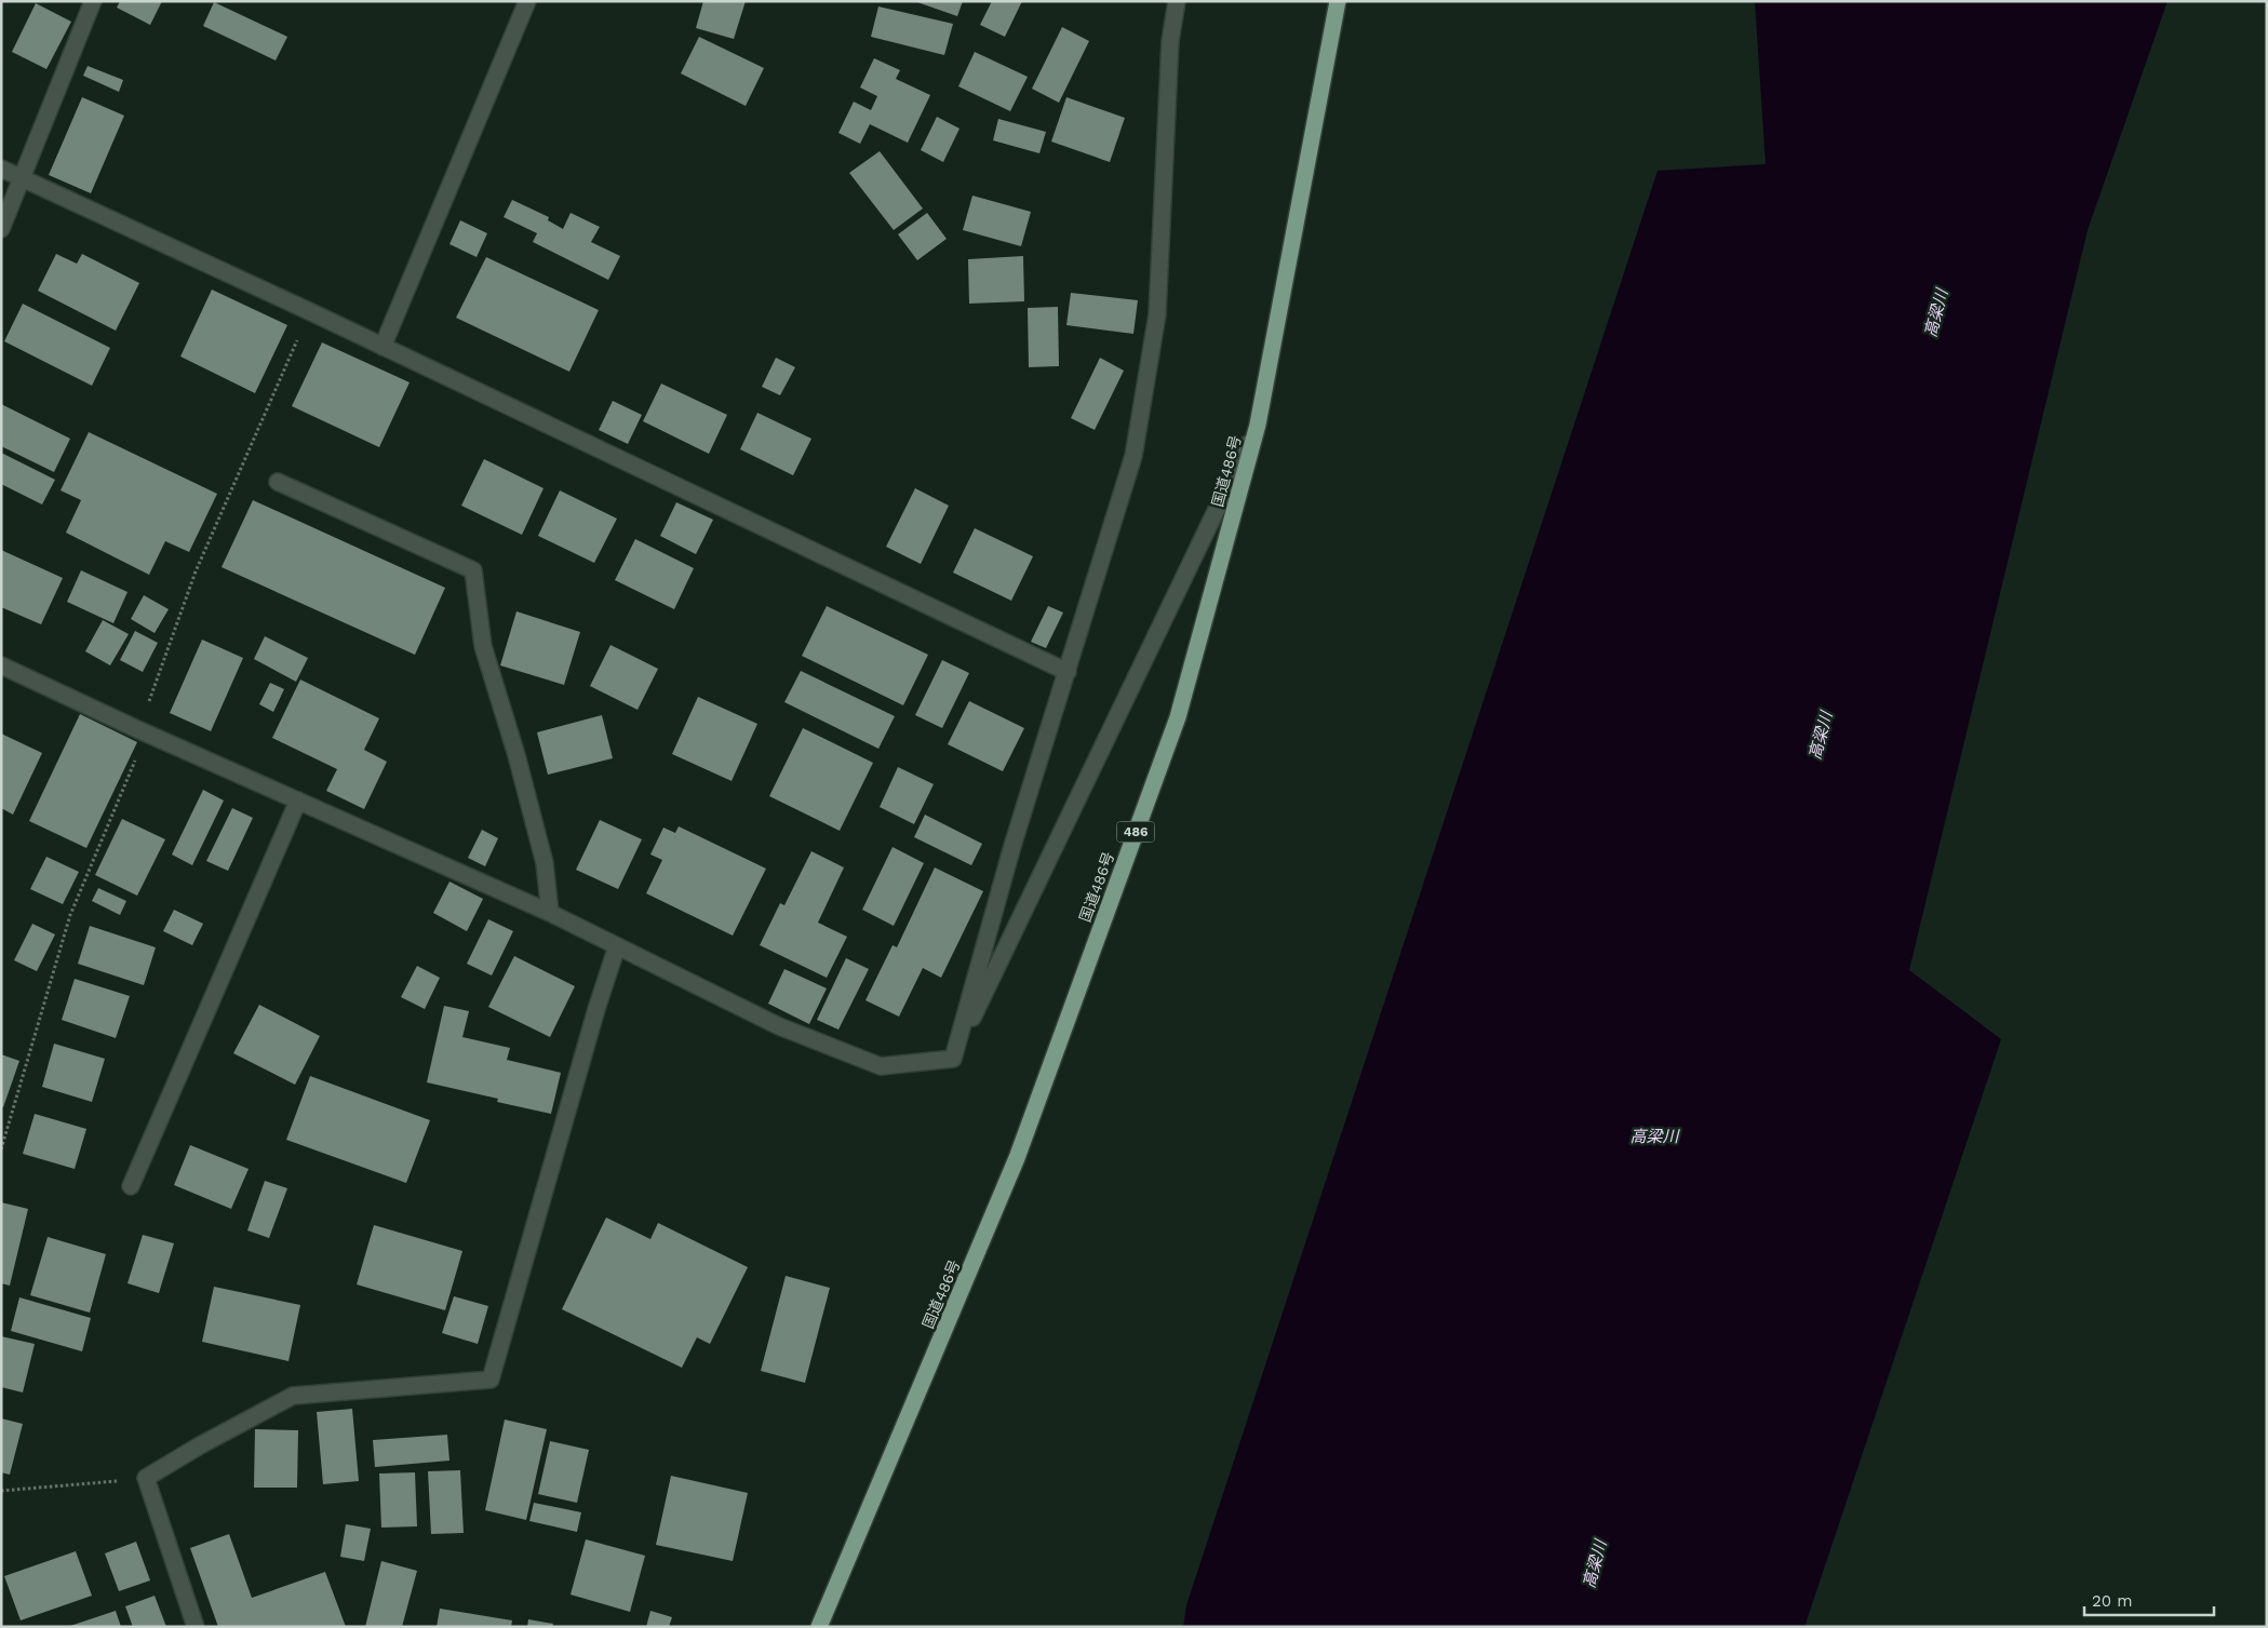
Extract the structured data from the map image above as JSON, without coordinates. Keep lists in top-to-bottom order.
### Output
{
  "streets": {
    "highway": ["国道486号", "486"]
  },
  "water": ["高梁川"],
  "scale_bar": "20 m"
}
